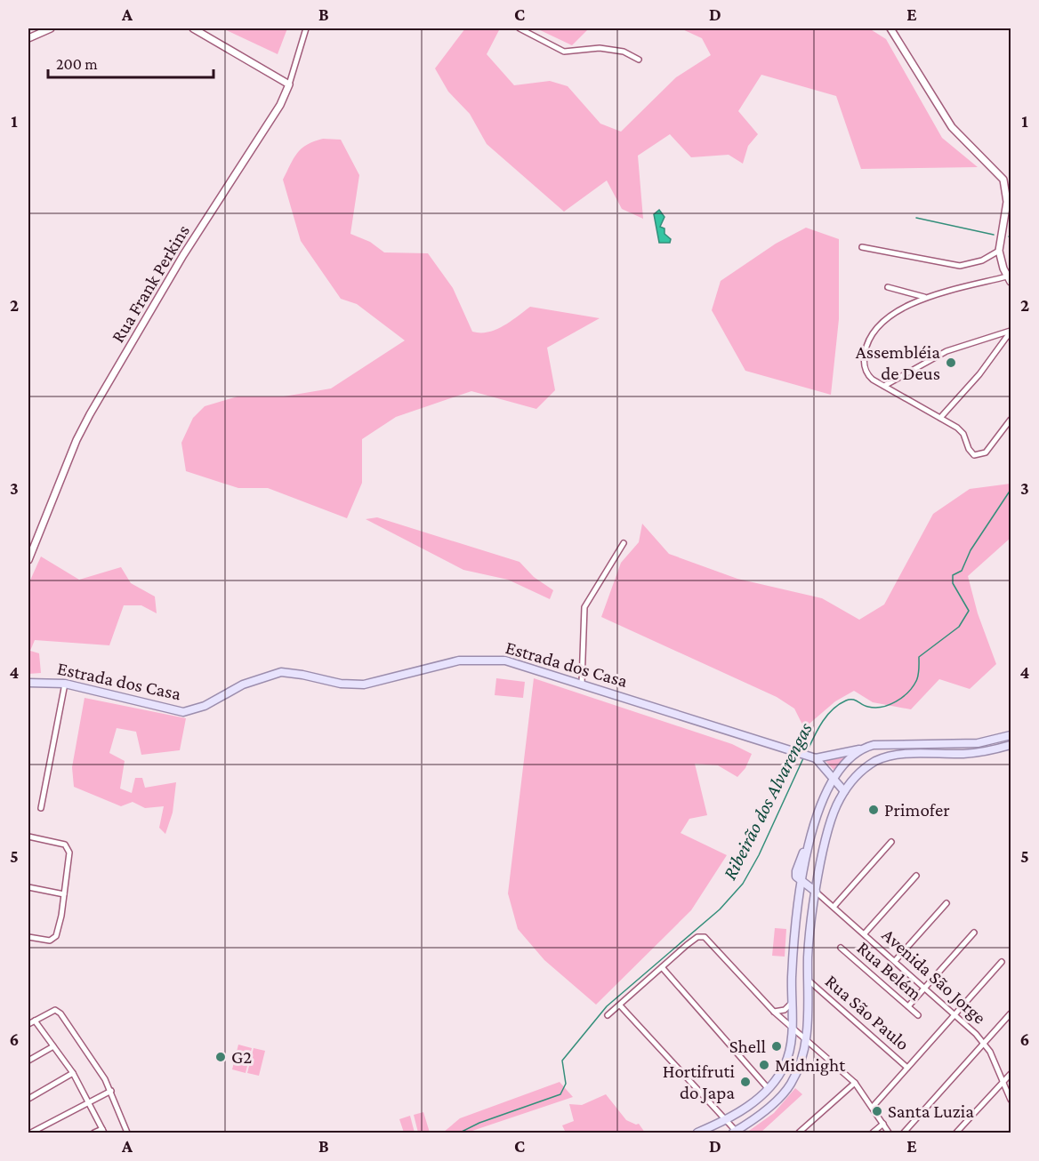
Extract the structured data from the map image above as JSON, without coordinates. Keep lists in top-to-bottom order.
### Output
{
  "streets": {
    "main road": ["Estrada dos Casa"],
    "street": [
      "Rua Frank Perkins",
      "Rua Belém",
      "Avenida São Jorge",
      "Rua São Paulo"
    ]
  },
  "water": ["Ribeirão dos Alvarengas"],
  "places": [
    "Assembléia de Deus",
    "Primofer",
    "Shell",
    "G2",
    "Midnight",
    "Hortifruti do Japa",
    "Santa Luzia"
  ],
  "scale_bar": "200 m",
  "grid": {
    "columns": [
      "A",
      "B",
      "C",
      "D",
      "E"
    ],
    "rows": [
      "1",
      "2",
      "3",
      "4",
      "5",
      "6"
    ]
  }
}
